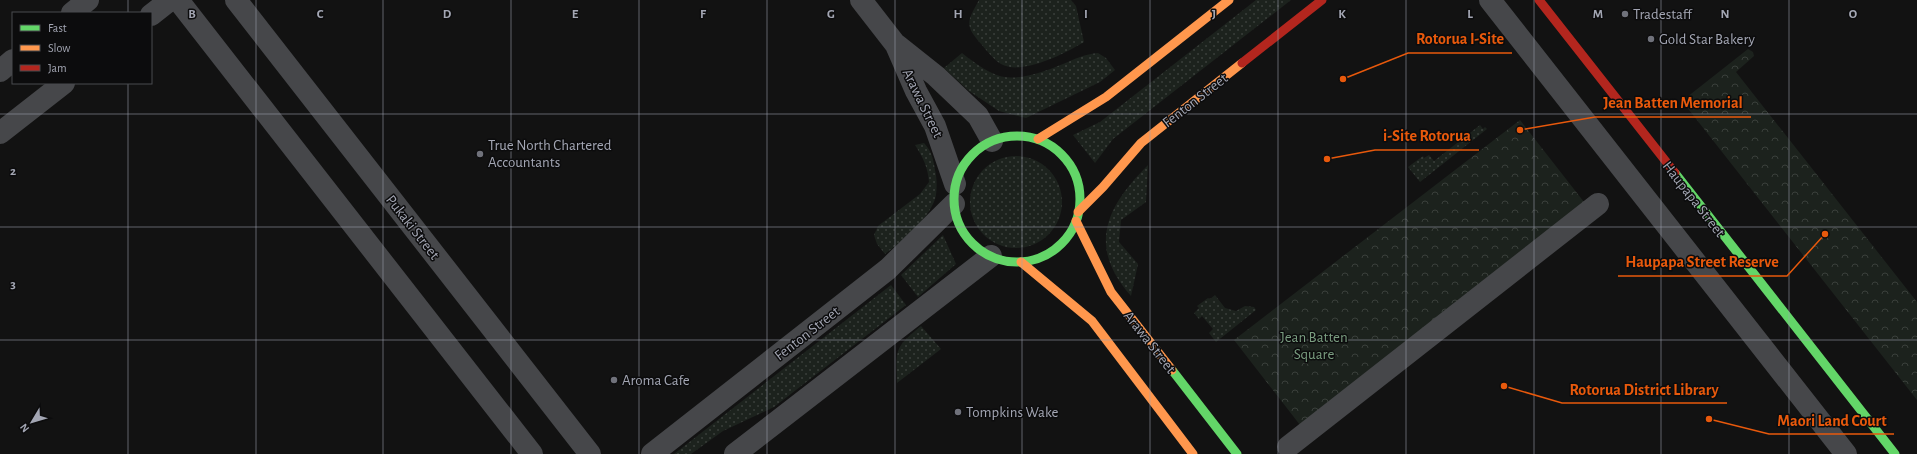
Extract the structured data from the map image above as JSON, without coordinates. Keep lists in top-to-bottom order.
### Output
{
  "streets": {
    "main road": ["Fenton Street", "Arawa Street", "Haupapa Street"],
    "street": ["Pukaki Street"]
  },
  "crossings": [
    ["Fenton Street", "Arawa Street"]
  ],
  "parks": ["Jean Batten Square"],
  "places": [
    "Tradestaff",
    "Gold Star Bakery",
    "Rotorua I-Site",
    "Jean Batten Memorial",
    "True North Chartered Accountants",
    "i-Site Rotorua",
    "Haupapa Street Reserve",
    "Aroma Cafe",
    "Rotorua District Library",
    "Tompkins Wake",
    "Maori Land Court"
  ],
  "legend": ["Fast", "Slow", "Jam"],
  "north": "bottom left",
  "grid": {
    "columns": [
      "B",
      "C",
      "D",
      "E",
      "F",
      "G",
      "H",
      "I",
      "J",
      "K",
      "L",
      "M",
      "N",
      "O"
    ],
    "rows": ["2", "3"]
  }
}
